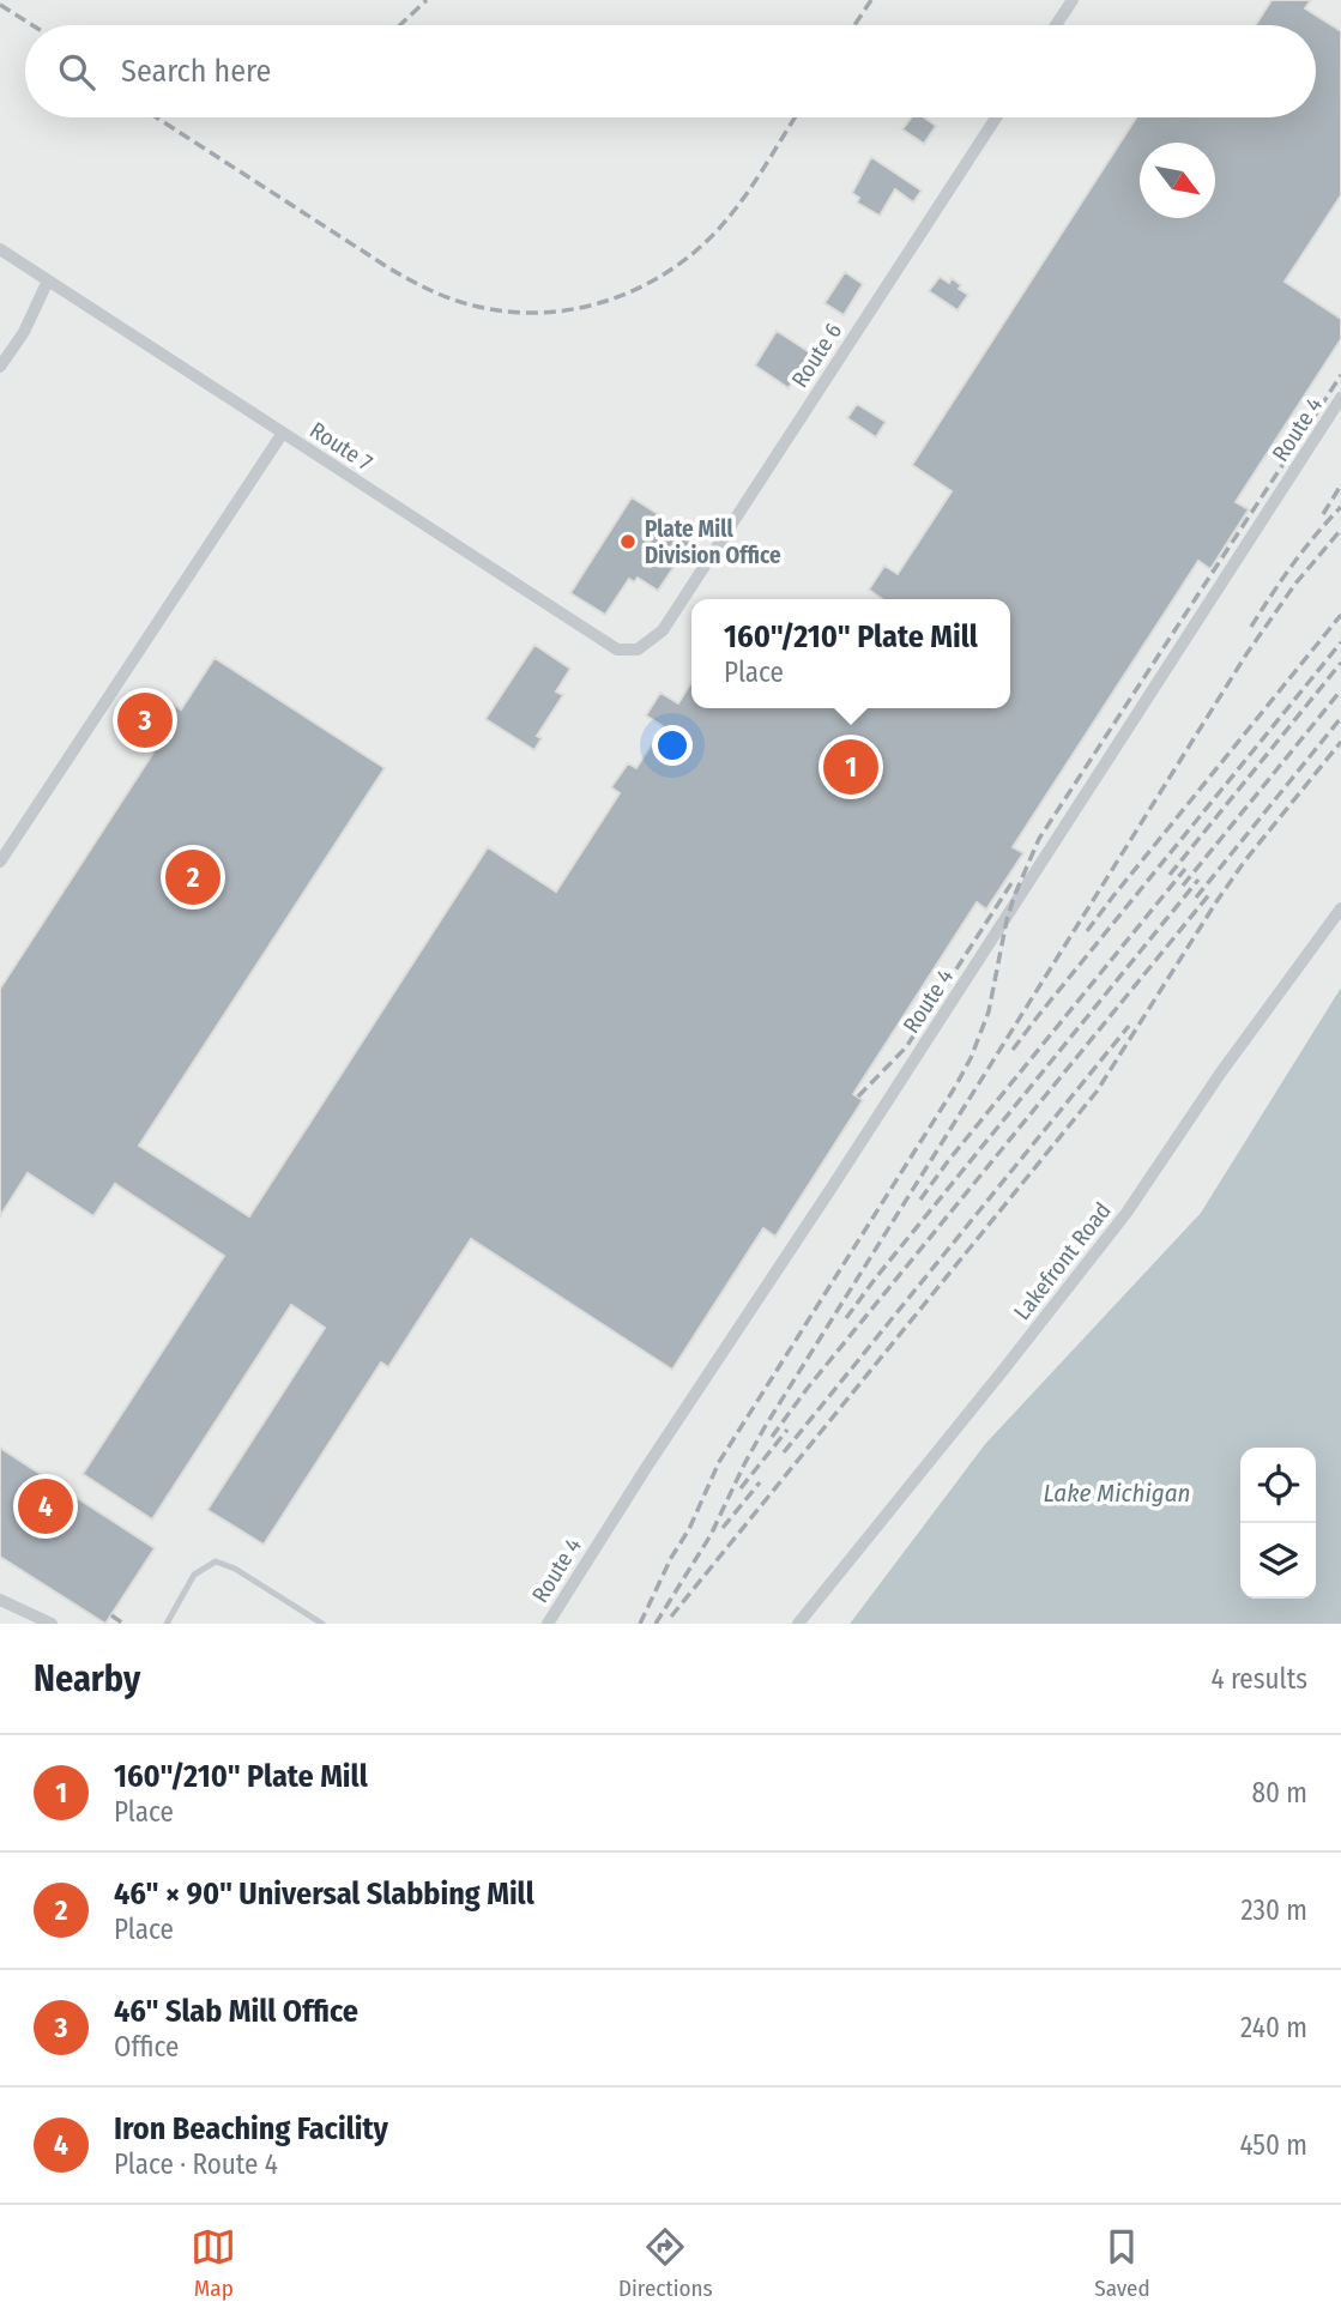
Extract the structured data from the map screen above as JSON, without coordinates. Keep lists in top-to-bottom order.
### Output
{
  "streets": {
    "street": [
      "Route 6",
      "Route 4",
      "Route 7",
      "Lakefront Road"
    ]
  },
  "crossings": [
    ["Route 6", "Route 7"]
  ],
  "water": ["Lake Michigan"],
  "places": ["Plate Mill Division Office"],
  "north": "bottom right",
  "page": {
    "search": "Search here",
    "popup": ["160\"/210\" Plate Mill", "Place"],
    "pins": [
      "3",
      "1",
      "2",
      "4"
    ],
    "heading": ["Nearby", "4 results"],
    "list": [
      {
        "mark": "1",
        "name": "160\"/210\" Plate Mill",
        "note": "Place",
        "value": "80 m"
      },
      {
        "mark": "2",
        "name": "46\" × 90\" Universal Slabbing Mill",
        "note": "Place",
        "value": "230 m"
      },
      {
        "mark": "3",
        "name": "46\" Slab Mill Office",
        "note": "Office",
        "value": "240 m"
      },
      {
        "mark": "4",
        "name": "Iron Beaching Facility",
        "note": "Place · Route 4",
        "value": "450 m"
      }
    ],
    "nav": ["Map", "Directions", "Saved"]
  }
}
